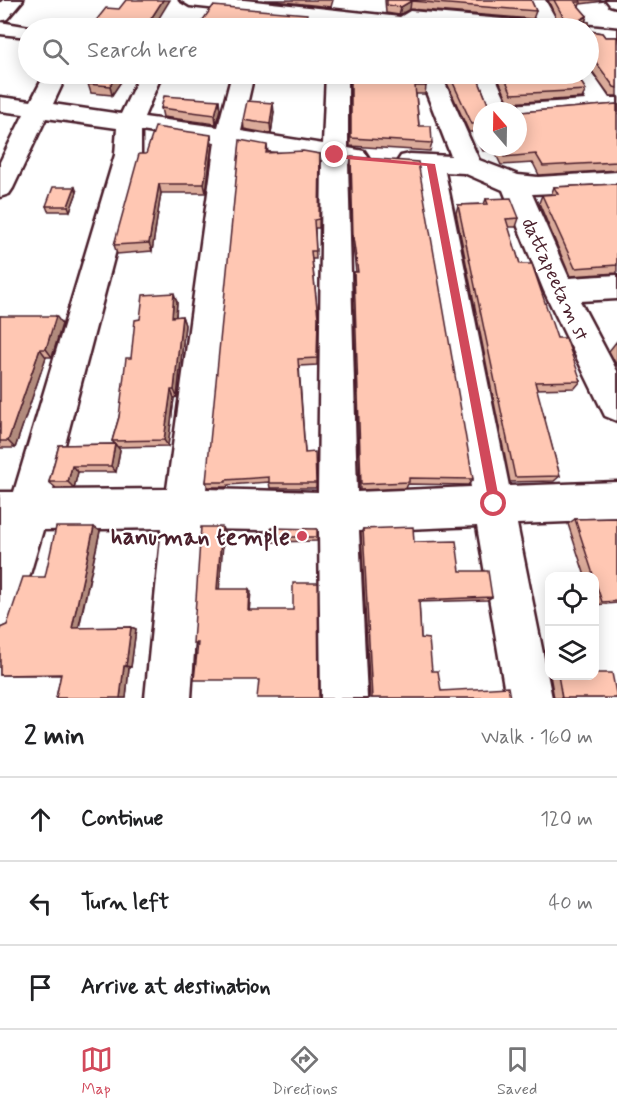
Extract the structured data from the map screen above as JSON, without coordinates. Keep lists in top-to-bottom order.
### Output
{
  "streets": {
    "street": ["dattapeetam st"]
  },
  "places": ["hanuman temple"],
  "north": "top",
  "page": {
    "search": "Search here",
    "heading": ["2 min", "Walk · 160 m"],
    "list": [
      ["Continue", "120 m"],
      ["Turn left", "40 m"],
      "Arrive at destination"
    ],
    "nav": ["Map", "Directions", "Saved"]
  }
}
